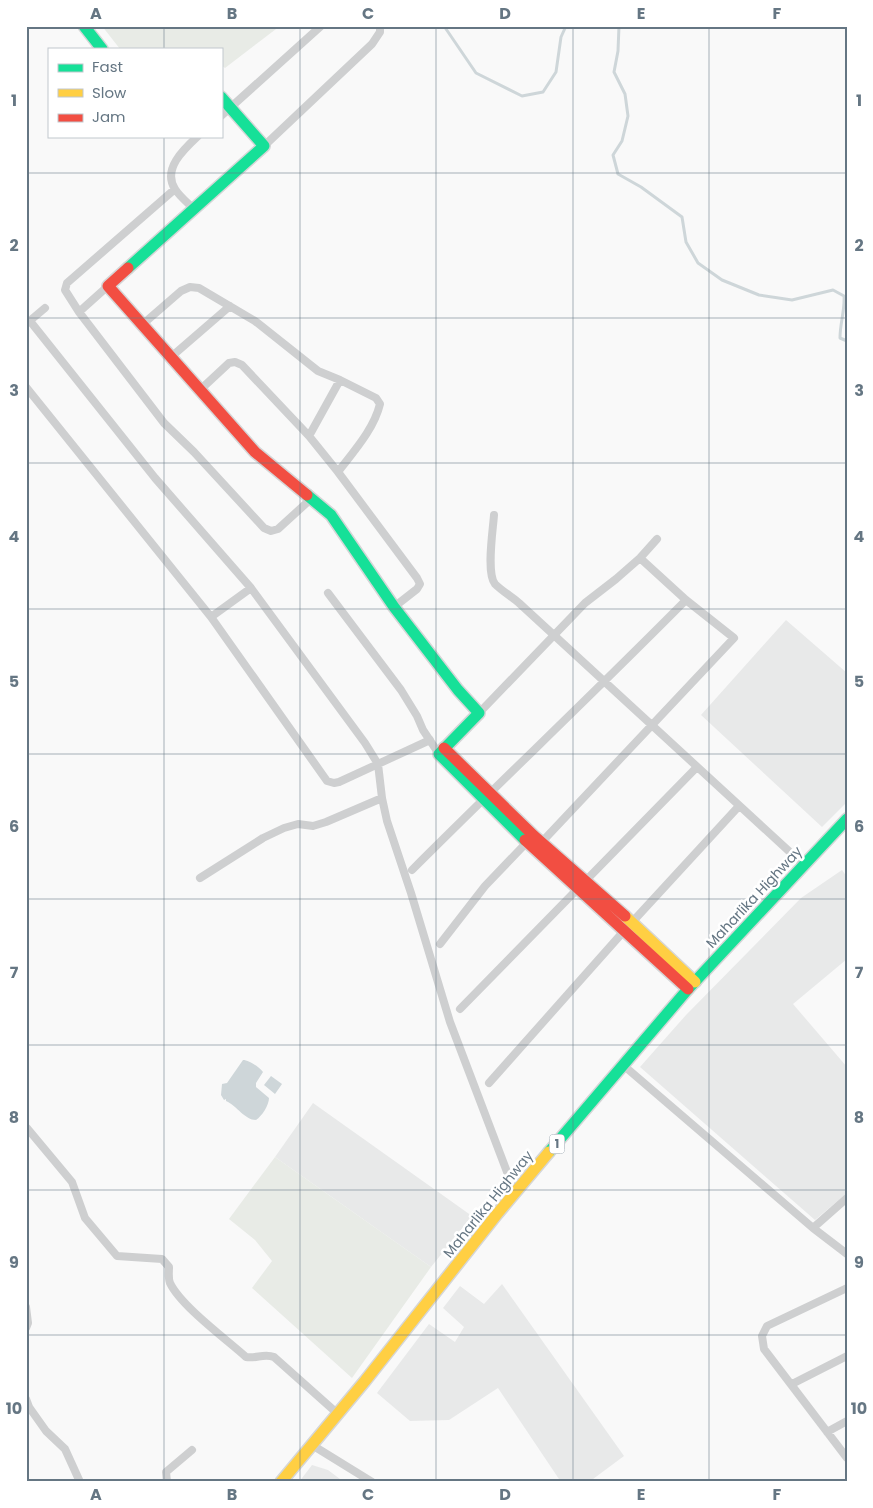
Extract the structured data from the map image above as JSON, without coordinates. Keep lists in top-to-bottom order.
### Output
{
  "streets": {
    "street": ["Maharlika Highway", "1"]
  },
  "legend": ["Fast", "Slow", "Jam"],
  "grid": {
    "columns": [
      "A",
      "B",
      "C",
      "D",
      "E",
      "F"
    ],
    "rows": [
      "1",
      "2",
      "3",
      "4",
      "5",
      "6",
      "7",
      "8",
      "9",
      "10"
    ]
  }
}
